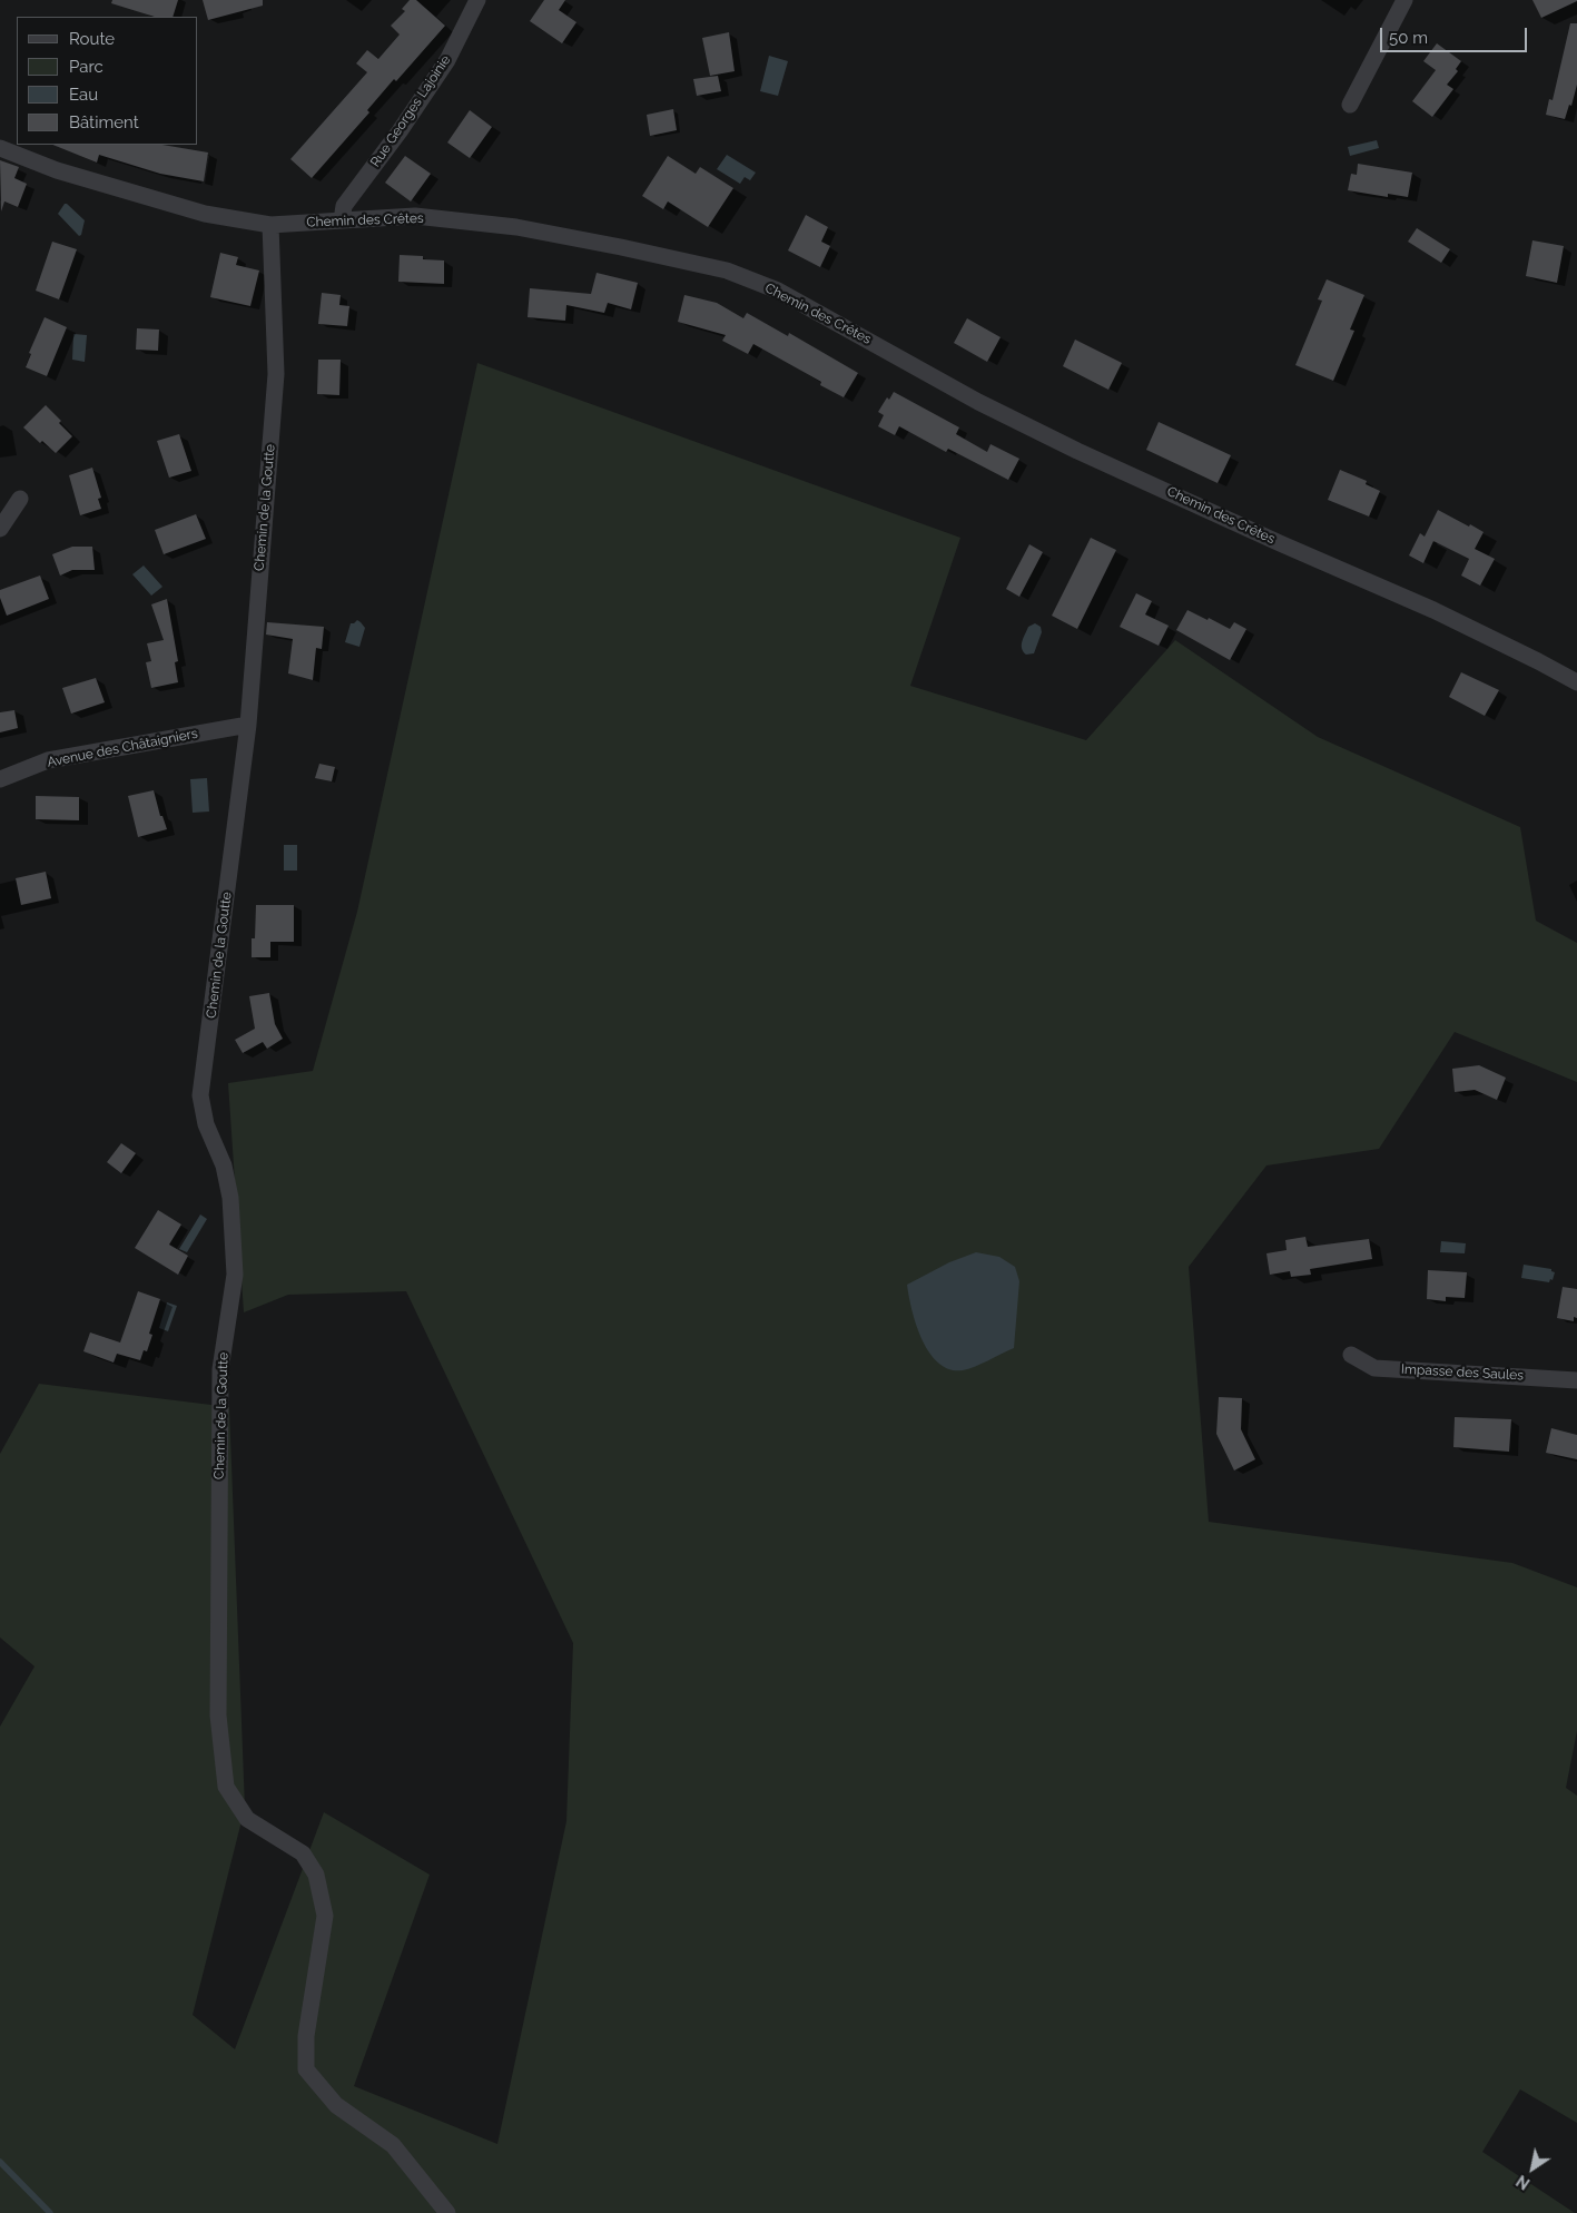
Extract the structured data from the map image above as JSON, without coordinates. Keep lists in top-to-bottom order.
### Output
{
  "streets": {
    "street": [
      "Rue Georges Lajoinie",
      "Chemin des Crêtes",
      "Chemin de la Goutte",
      "Avenue des Châtaigniers",
      "Impasse des Saules"
    ]
  },
  "crossings": [
    ["Rue Georges Lajoinie", "Chemin des Crêtes"],
    ["Chemin des Crêtes", "Chemin de la Goutte"],
    ["Chemin de la Goutte", "Avenue des Châtaigniers"]
  ],
  "legend": [
    "Route",
    "Parc",
    "Eau",
    "Bâtiment"
  ],
  "scale_bar": "50 m",
  "north": "bottom left"
}
